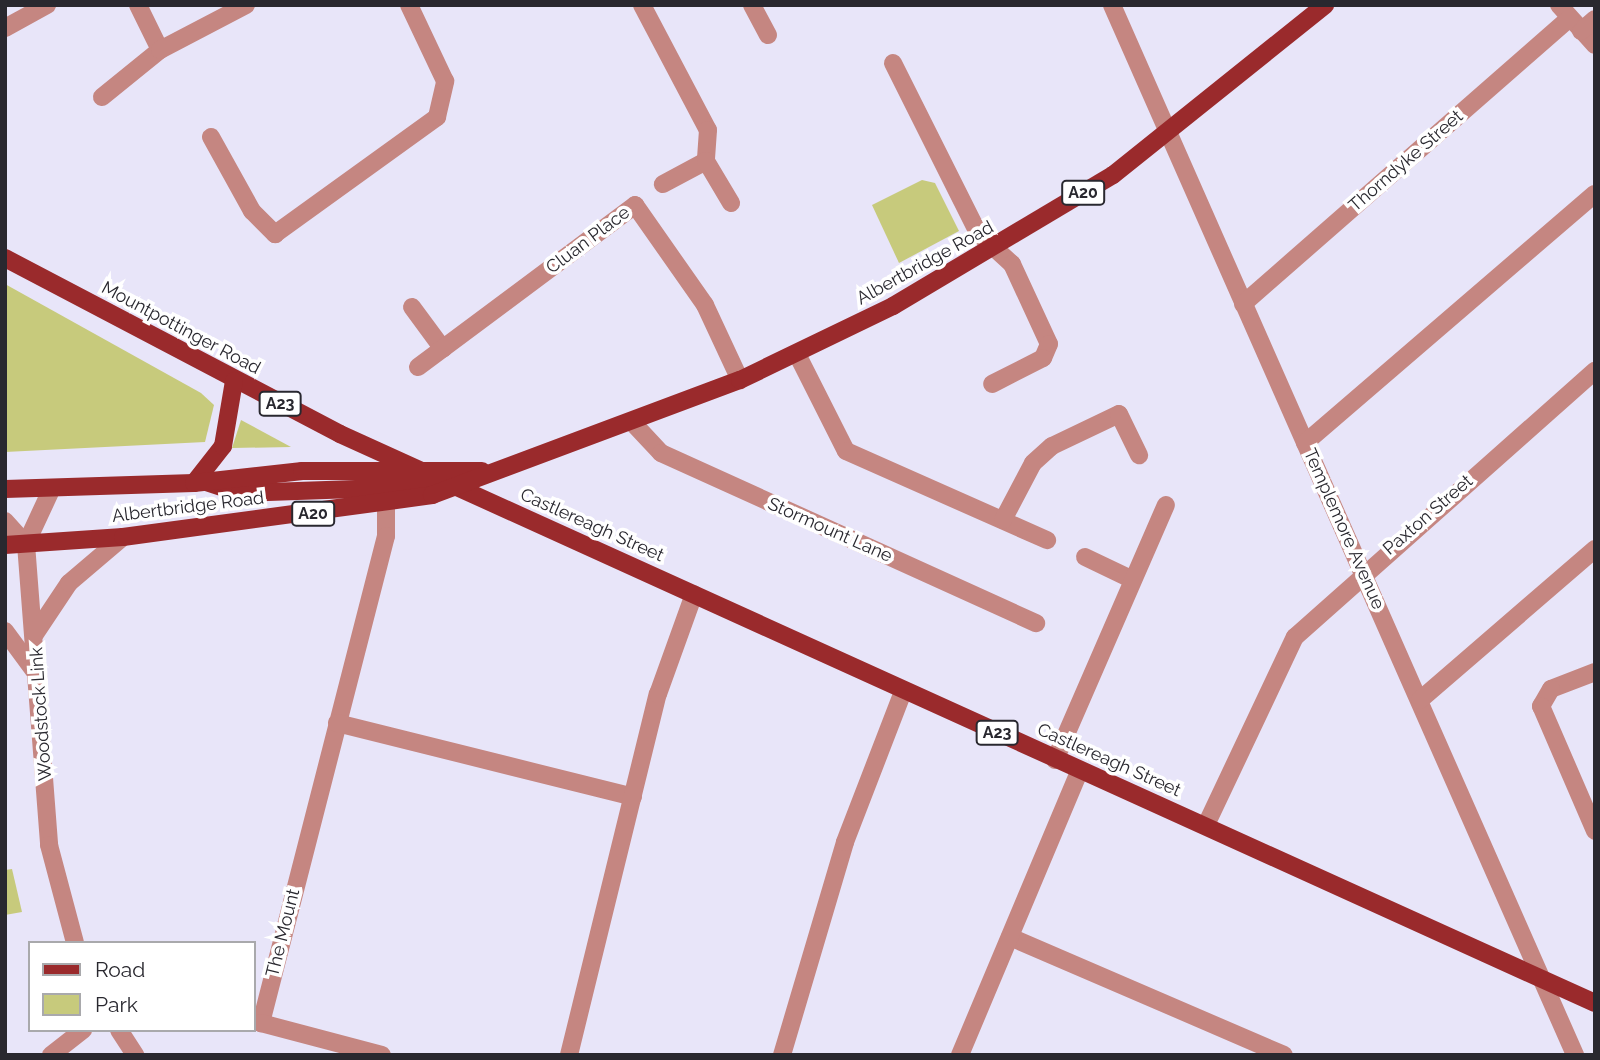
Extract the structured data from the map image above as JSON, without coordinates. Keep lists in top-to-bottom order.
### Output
{
  "streets": {
    "main road": [
      "A20",
      "Albertbridge Road",
      "Mountpottinger Road",
      "A23",
      "Castlereagh Street"
    ],
    "street": [
      "Thorndyke Street",
      "Cluan Place",
      "Paxton Street",
      "Templemore Avenue",
      "Stormount Lane",
      "Woodstock Link",
      "The Mount"
    ]
  },
  "crossings": [
    ["Thorndyke Street", "Templemore Avenue"],
    ["Cluan Place", "Albertbridge Road"],
    ["Albertbridge Road", "Mountpottinger Road"],
    ["Albertbridge Road", "Castlereagh Street"],
    ["Albertbridge Road", "Templemore Avenue"],
    ["Albertbridge Road", "Stormount Lane"],
    ["Albertbridge Road", "Woodstock Link"],
    ["Albertbridge Road", "The Mount"],
    ["Mountpottinger Road", "Castlereagh Street"],
    ["Paxton Street", "Castlereagh Street"],
    ["Paxton Street", "Templemore Avenue"],
    ["Castlereagh Street", "Templemore Avenue"]
  ],
  "legend": ["Road", "Park"]
}
